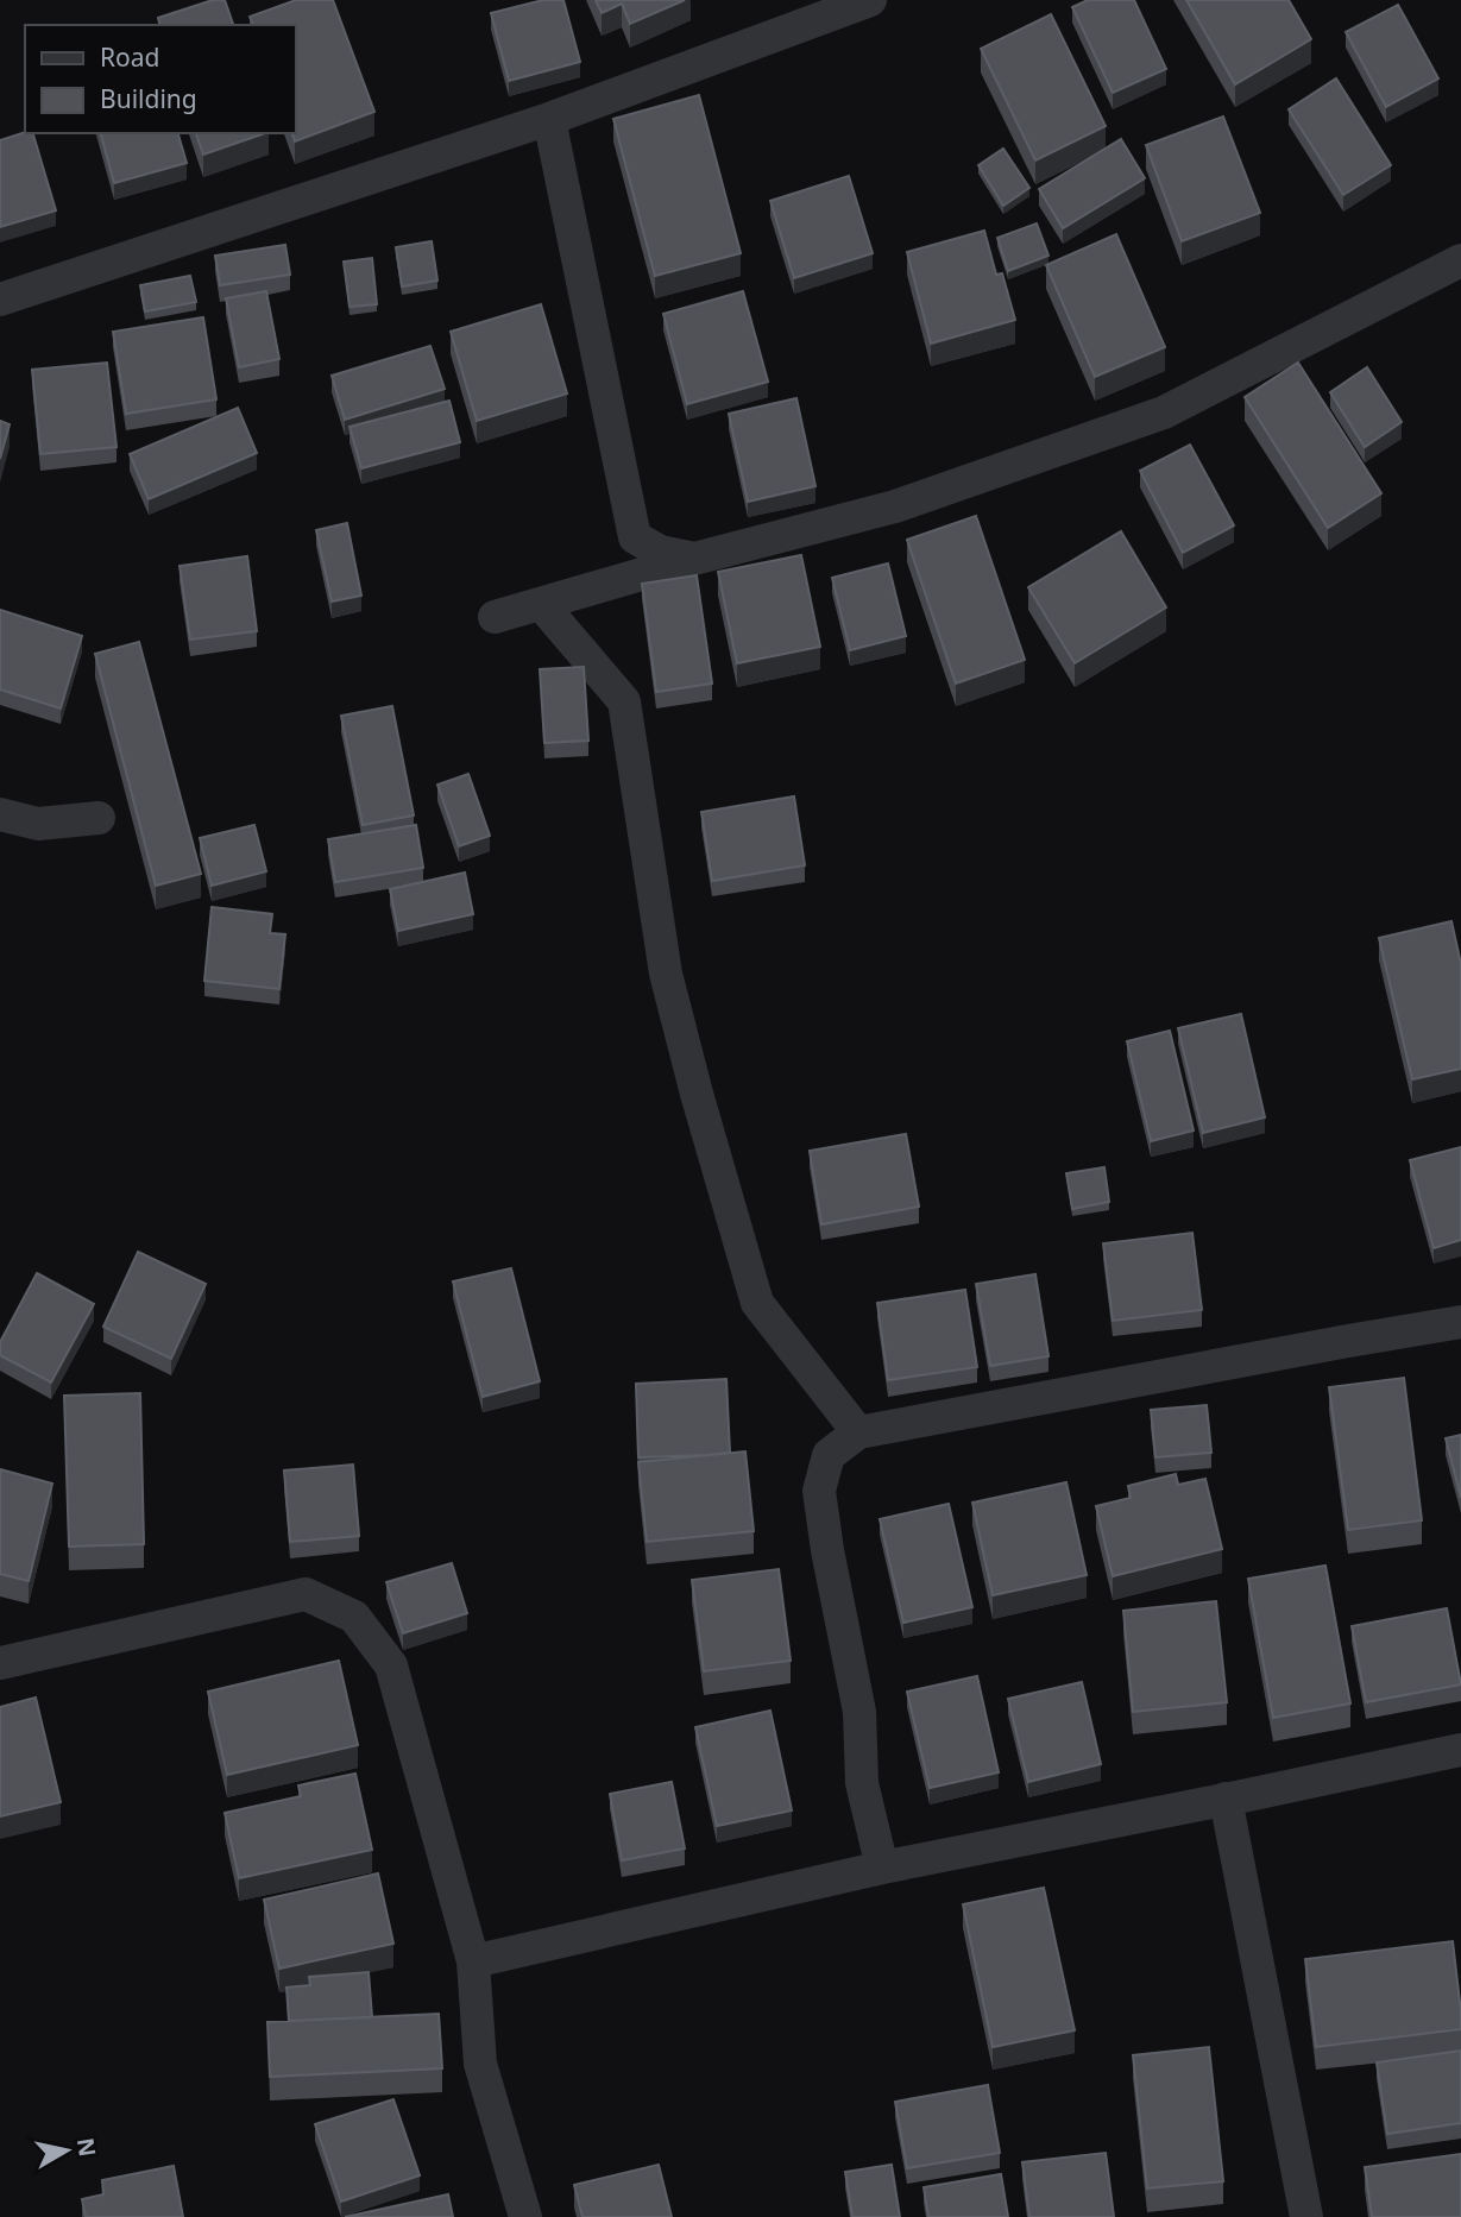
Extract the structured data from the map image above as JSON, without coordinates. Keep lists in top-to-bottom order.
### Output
{
  "legend": ["Road", "Building"],
  "north": "right"
}
